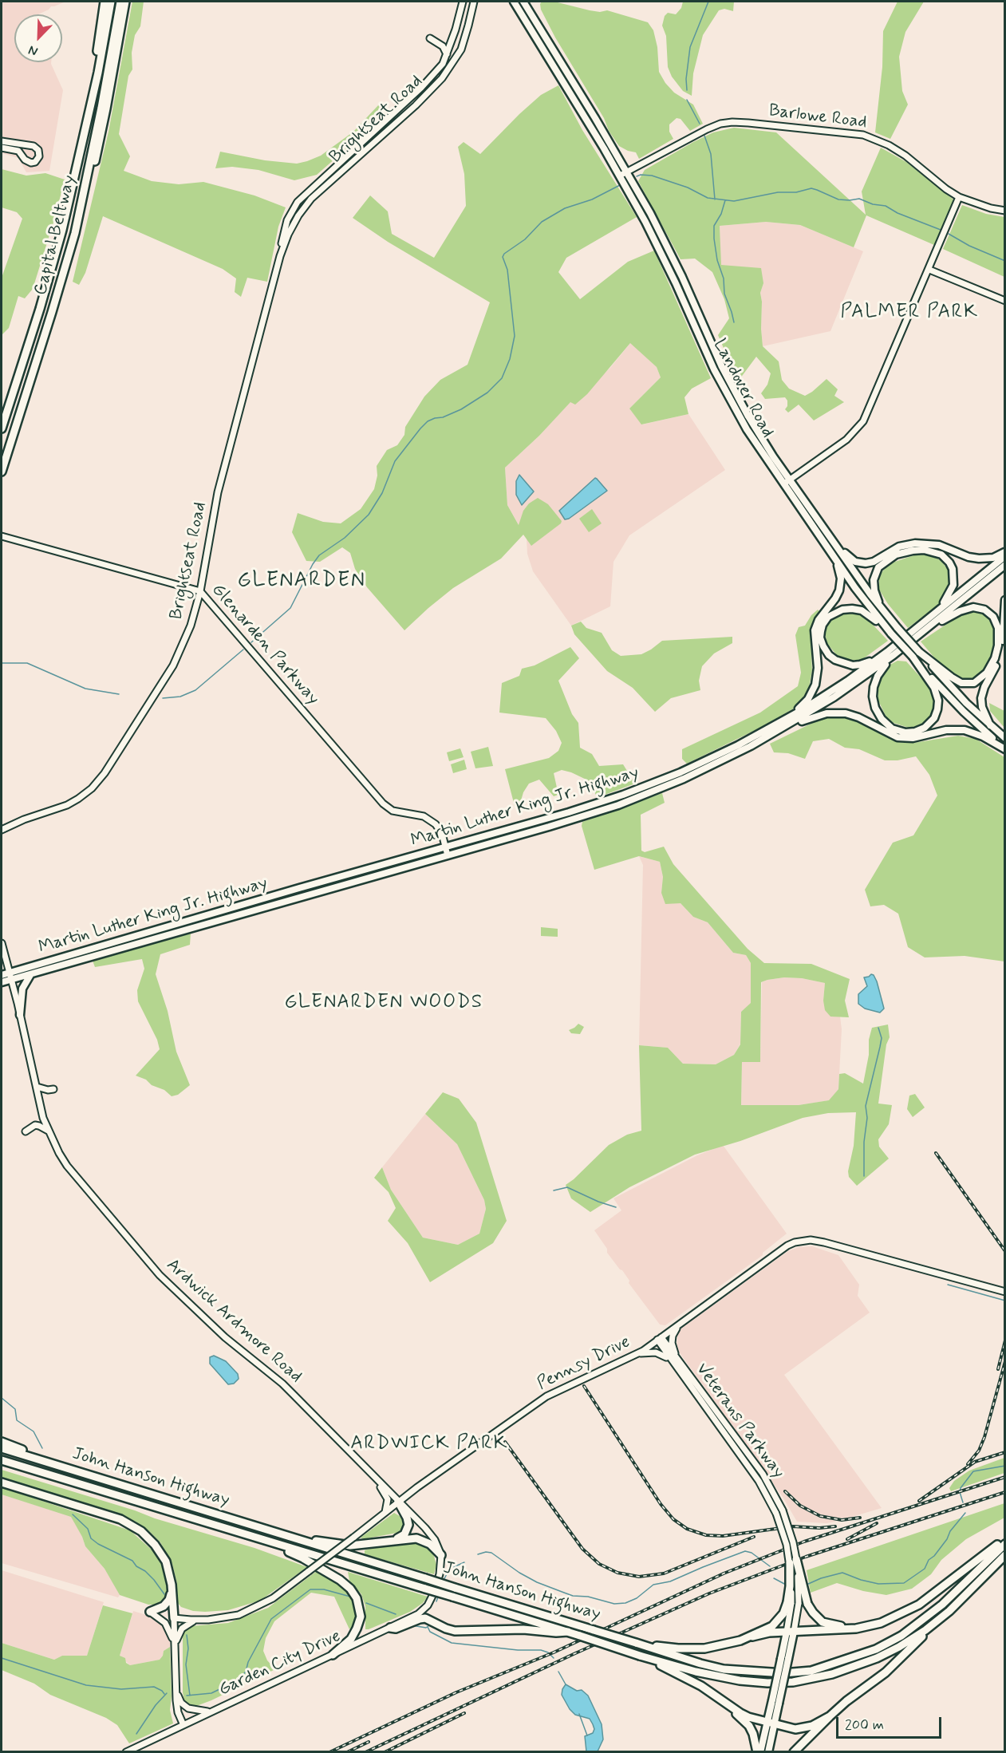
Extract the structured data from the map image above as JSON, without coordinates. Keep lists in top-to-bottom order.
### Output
{
  "streets": {
    "highway": ["Capital Beltway", "John Hanson Highway"],
    "main road": [
      "Barlowe Road",
      "Brightseat Road",
      "Landover Road",
      "Glenarden Parkway",
      "Martin Luther King Jr. Highway",
      "Ardwick Ardmore Road",
      "Pennsy Drive",
      "Veterans Parkway",
      "Garden City Drive"
    ]
  },
  "crossings": [
    ["Barlowe Road", "Landover Road"],
    ["Brightseat Road", "Glenarden Parkway"],
    ["Glenarden Parkway", "Martin Luther King Jr. Highway"],
    ["Martin Luther King Jr. Highway", "Ardwick Ardmore Road"],
    ["Ardwick Ardmore Road", "Pennsy Drive"],
    ["Ardwick Ardmore Road", "Garden City Drive"],
    ["Pennsy Drive", "Veterans Parkway"]
  ],
  "districts": [
    "PALMER PARK",
    "GLENARDEN",
    "GLENARDEN WOODS",
    "ARDWICK PARK"
  ],
  "scale_bar": "200 m",
  "north": "bottom left"
}
